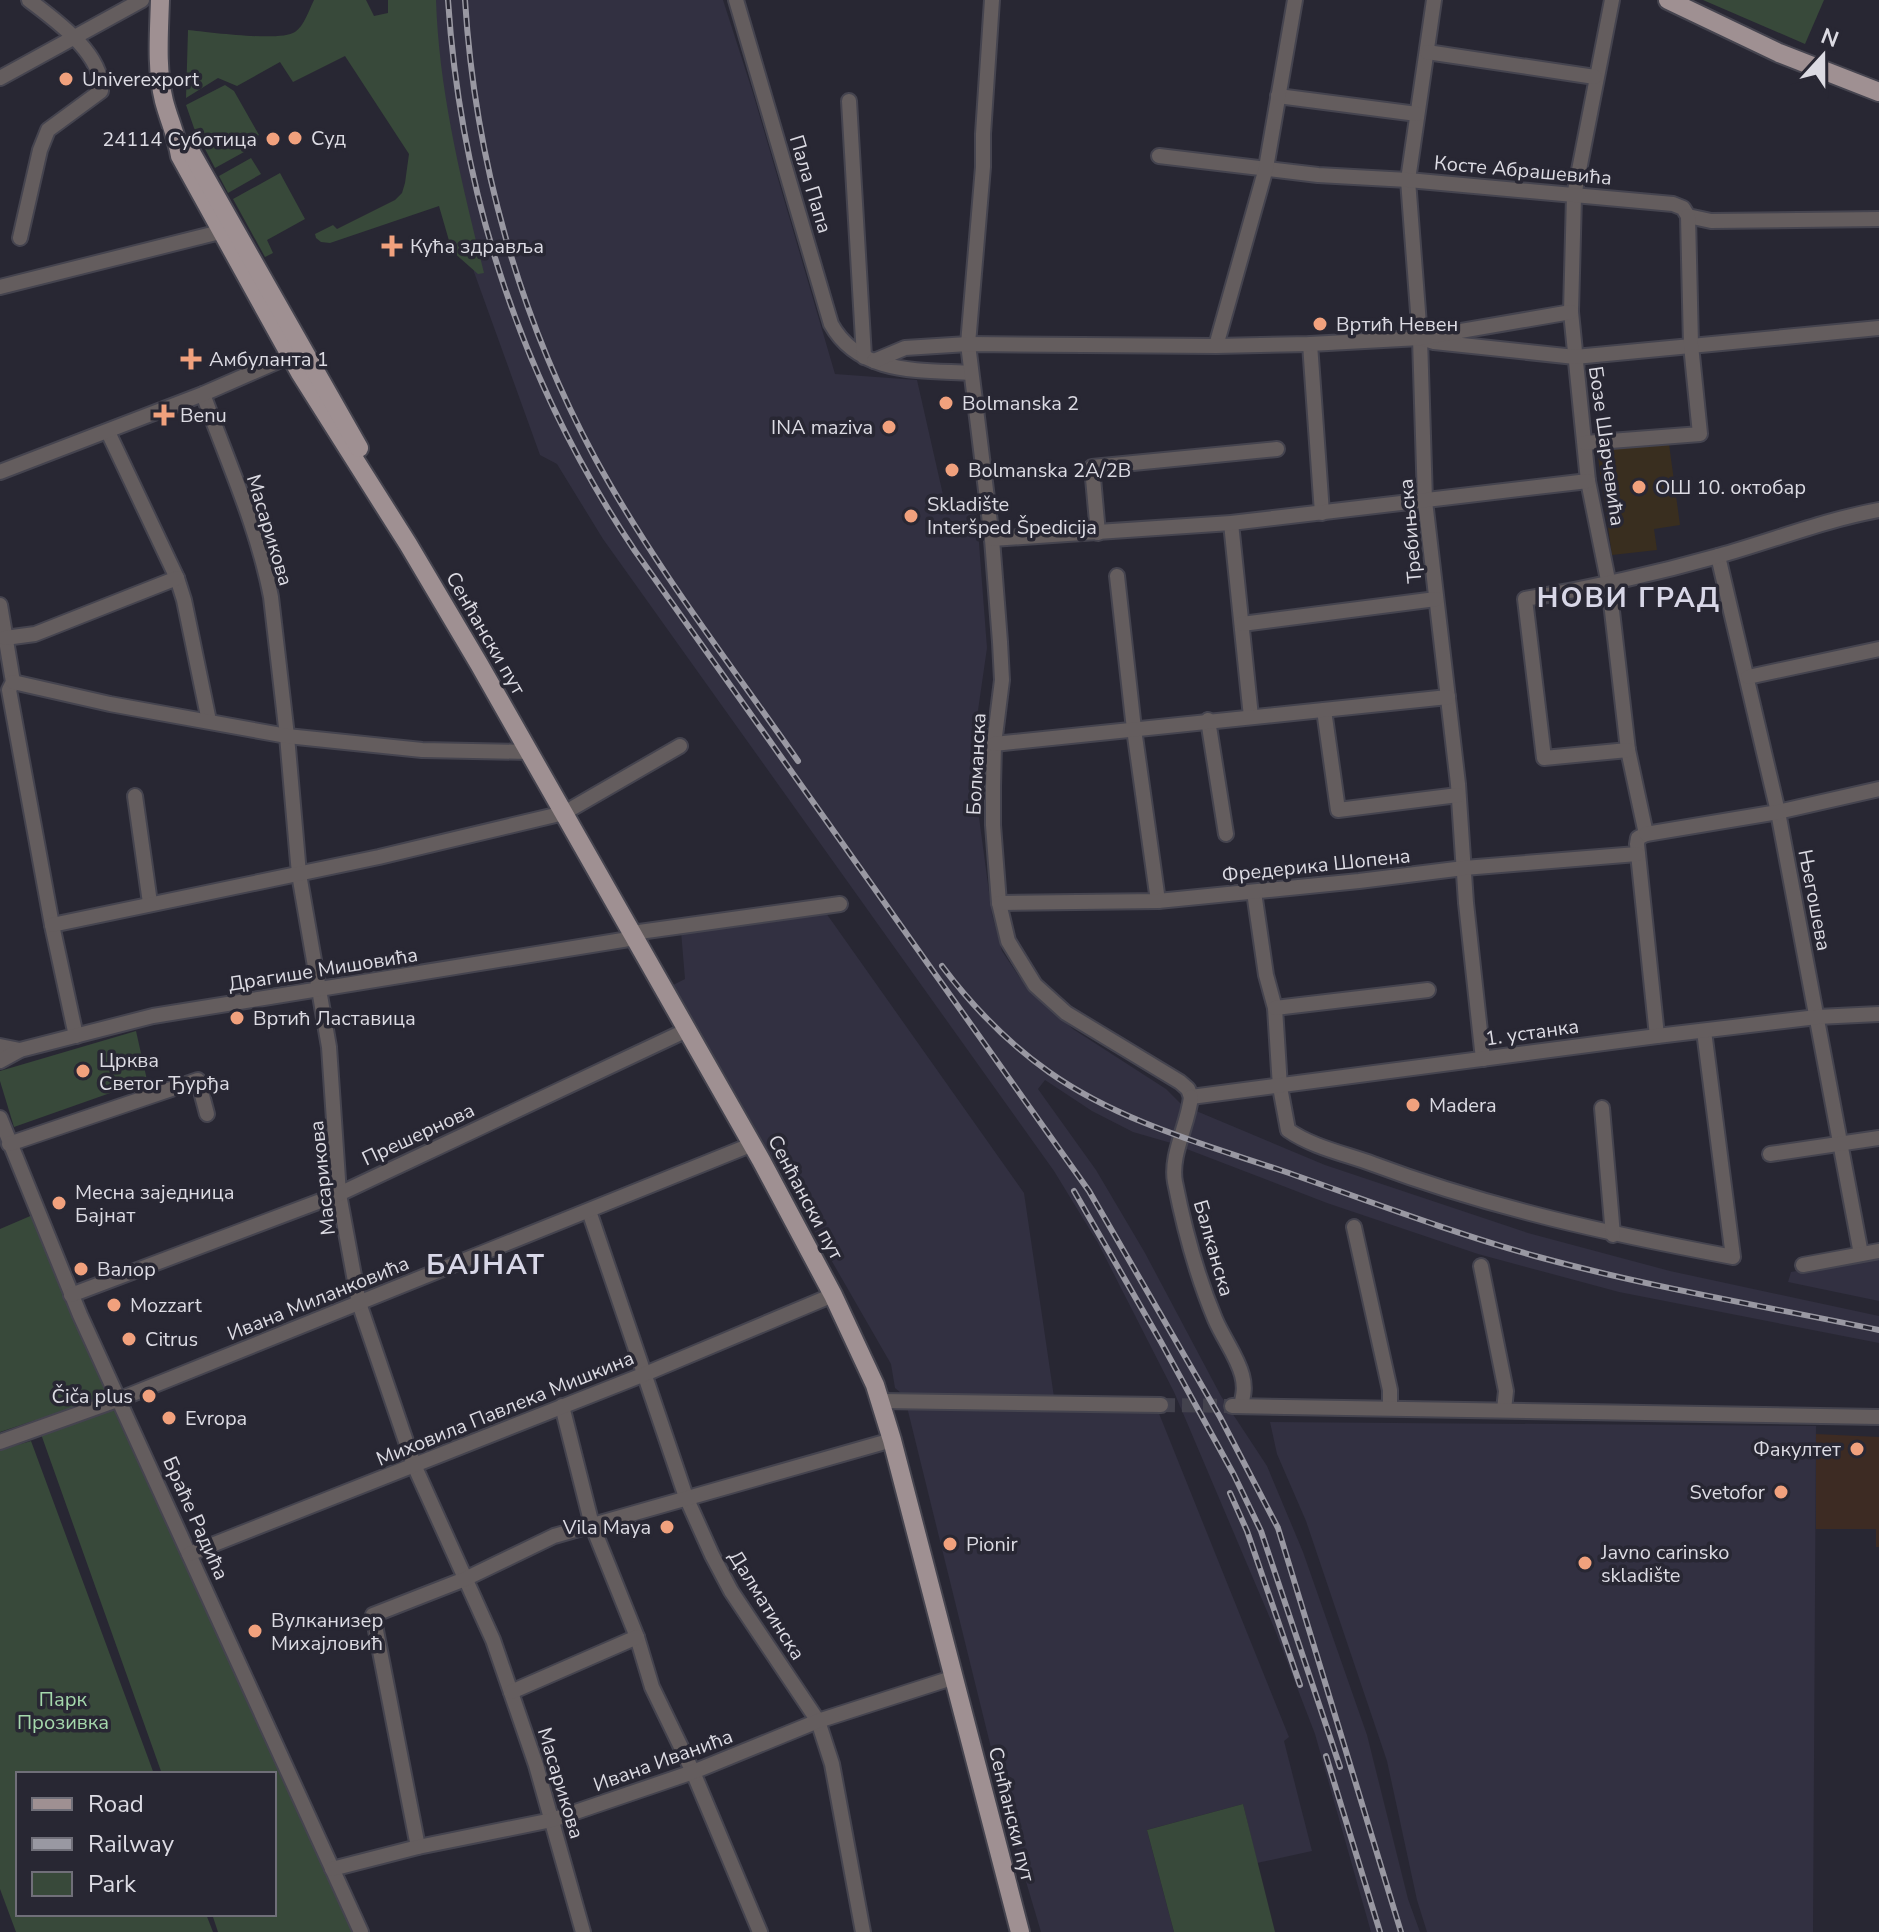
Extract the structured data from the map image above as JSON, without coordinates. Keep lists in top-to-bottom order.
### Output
{
  "streets": {
    "main road": ["Сенћански пут"],
    "street": [
      "Косте Абрашевића",
      "Пала Папа",
      "Бозе Шарчевића",
      "Масарикова",
      "Требињска",
      "Болманска",
      "Фредерика Шопена",
      "Његошева",
      "Драгише Мишовића",
      "1. устанка",
      "Прешернова",
      "Балканска",
      "Ивана Миланковића",
      "Миховила Павлека Мишкина",
      "Браће Радића",
      "Далматинска",
      "Ивана Иванића"
    ]
  },
  "crossings": [
    ["Косте Абрашевића", "Бозе Шарчевића"],
    ["Косте Абрашевића", "Требињска"],
    ["Масарикова", "Драгише Мишовића"],
    ["Масарикова", "Прешернова"],
    ["Масарикова", "Ивана Миланковића"],
    ["Масарикова", "Миховила Павлека Мишкина"],
    ["Масарикова", "Ивана Иванића"],
    ["Требињска", "Фредерика Шопена"],
    ["Требињска", "1. устанка"],
    ["Сенћански пут", "Драгише Мишовића"],
    ["Сенћански пут", "Прешернова"],
    ["Сенћански пут", "Ивана Миланковића"],
    ["Сенћански пут", "Миховила Павлека Мишкина"],
    ["Сенћански пут", "Ивана Иванића"],
    ["Болманска", "Фредерика Шопена"],
    ["Болманска", "1. устанка"],
    ["Болманска", "Балканска"],
    ["Његошева", "1. устанка"],
    ["1. устанка", "Балканска"],
    ["Прешернова", "Браће Радића"],
    ["Ивана Миланковића", "Браће Радића"],
    ["Ивана Миланковића", "Далматинска"],
    ["Миховила Павлека Мишкина", "Браће Радића"],
    ["Миховила Павлека Мишкина", "Далматинска"],
    ["Браће Радића", "Ивана Иванића"],
    ["Далматинска", "Ивана Иванића"]
  ],
  "districts": ["НОВИ ГРАД", "БАЈНАТ"],
  "parks": ["Парк Прозивка"],
  "places": {
    "other": [
      "Univerexport",
      "Суд",
      "24114 Суботица",
      "Вртић Невен",
      "Bolmanska 2",
      "INA maziva",
      "Bolmanska 2A/2B",
      "ОШ 10. октобар",
      "Skladište Interšped Špedicija",
      "Вртић Ластавица",
      "Црква Светог Ђурђа",
      "Madera",
      "Месна заједница Бајнат",
      "Валор",
      "Mozzart",
      "Citrus",
      "Čiča plus",
      "Evropa",
      "Факултет",
      "Svetofor",
      "Vila Maya",
      "Pionir",
      "Javno carinsko skladište",
      "Вулканизер Михајловић"
    ],
    "health": ["Кућа здравља", "Амбуланта 1", "Benu"]
  },
  "legend": ["Road", "Railway", "Park"],
  "north": "top"
}
